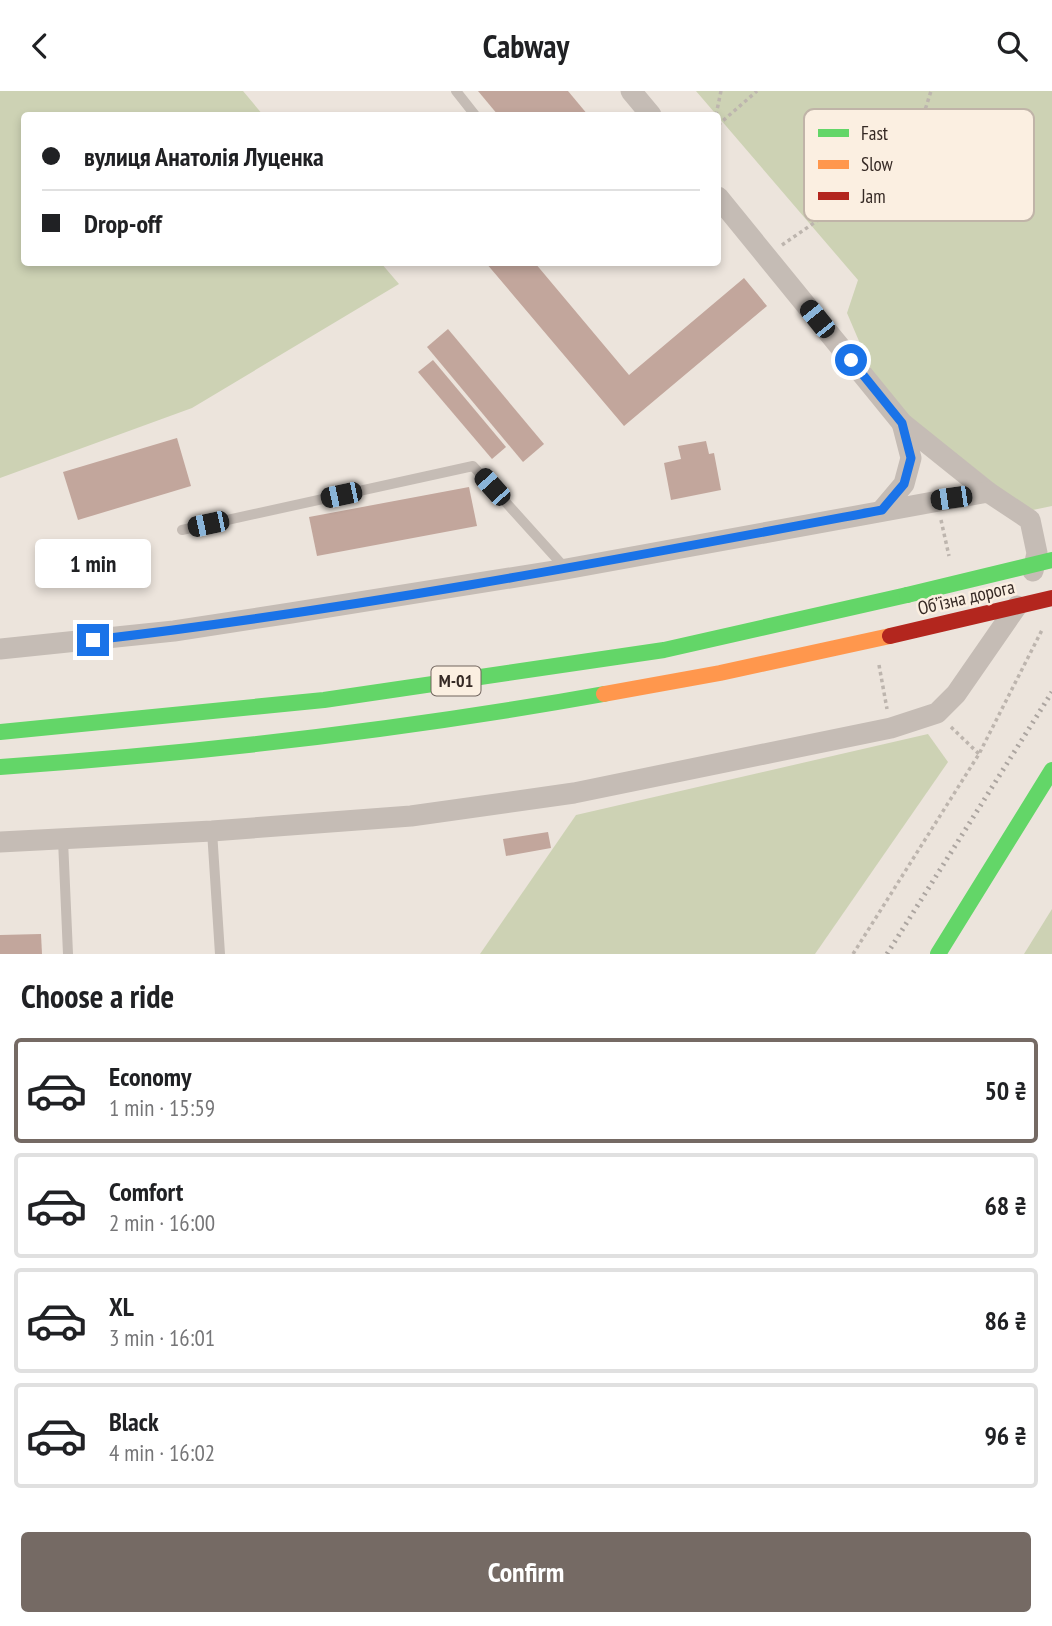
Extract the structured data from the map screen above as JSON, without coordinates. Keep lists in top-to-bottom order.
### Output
{
  "streets": {
    "main road": ["Обʼїзна дорога", "М-01"]
  },
  "crossings": [
    ["Обʼїзна дорога", "М-01"]
  ],
  "legend": ["Fast", "Slow", "Jam"],
  "page": {
    "header": "Cabway",
    "banner": ["вулиця Анатолія Луценка", "Drop-off"],
    "bubble": "1 min",
    "heading": "Choose a ride",
    "list": [
      {
        "name": "Economy",
        "note": "1 min · 15:59",
        "value": "50 ₴"
      },
      {
        "name": "Comfort",
        "note": "2 min · 16:00",
        "value": "68 ₴"
      },
      {
        "name": "XL",
        "note": "3 min · 16:01",
        "value": "86 ₴"
      },
      {
        "name": "Black",
        "note": "4 min · 16:02",
        "value": "96 ₴"
      }
    ],
    "buttons": "Confirm"
  }
}
